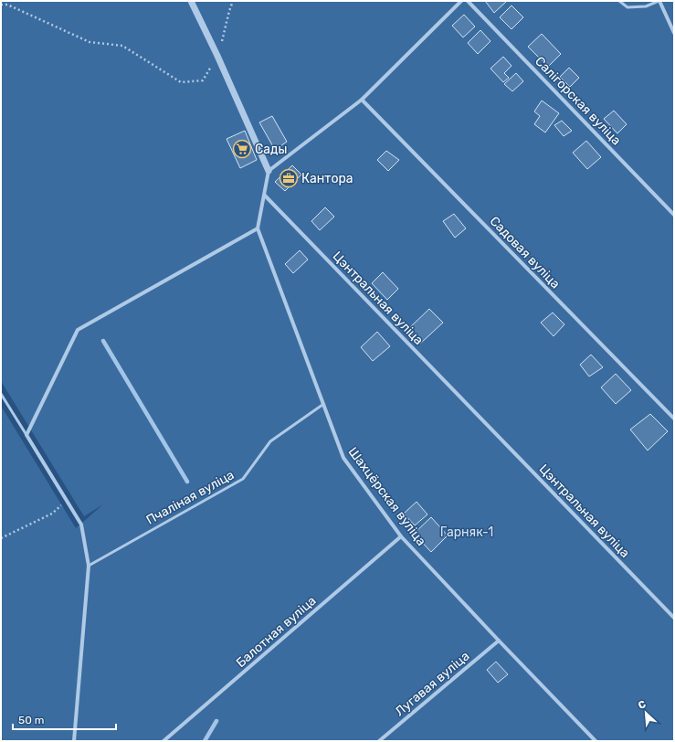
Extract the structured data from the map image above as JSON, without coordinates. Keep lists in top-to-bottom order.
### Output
{
  "streets": {
    "street": [
      "Салігорская вуліца",
      "Садовая вуліца",
      "Цэнтральная вуліца",
      "Шахцёрская вуліца",
      "Балотная вуліца",
      "Лугавая вуліца"
    ],
    "lane": ["Пчаліная вуліца"]
  },
  "crossings": [
    ["Шахцёрская вуліца", "Пчаліная вуліца"],
    ["Шахцёрская вуліца", "Балотная вуліца"],
    ["Шахцёрская вуліца", "Лугавая вуліца"]
  ],
  "parks": ["Гарняк-1"],
  "places": {
    "supermarket": ["Сады"],
    "office": ["Кантора"]
  },
  "scale_bar": "50 m",
  "north": "top left"
}
